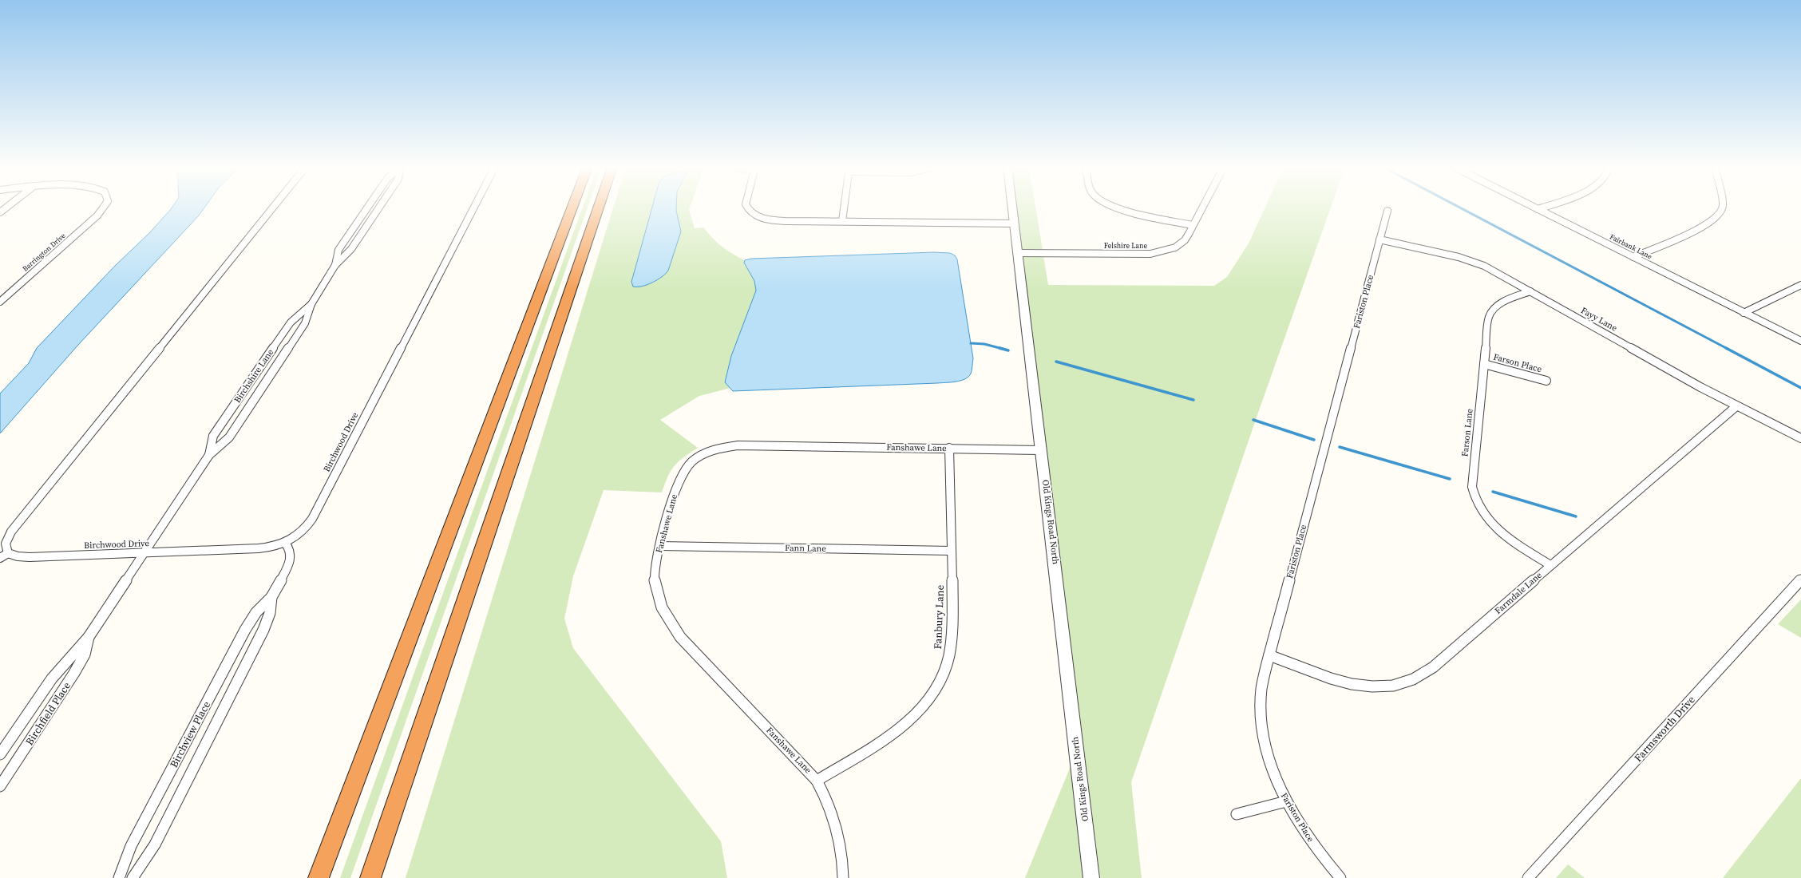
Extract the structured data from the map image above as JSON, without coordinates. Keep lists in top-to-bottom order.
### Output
{
  "streets": {
    "street": [
      "Felshire Lane",
      "Fairbank Lane",
      "Barrington Drive",
      "Fariston Place",
      "Fayy Lane",
      "Farson Place",
      "Birchshire Lane",
      "Farson Lane",
      "Birchwood Drive",
      "Fanshawe Lane",
      "Old Kings Road North",
      "Fann Lane",
      "Farmdale Lane",
      "Fanbury Lane",
      "Birchfield Place",
      "Farmsworth Drive",
      "Birchview Place"
    ]
  },
  "crossings": [
    ["Felshire Lane", "Old Kings Road North"],
    ["Fariston Place", "Fayy Lane"],
    ["Fariston Place", "Farmdale Lane"],
    ["Fayy Lane", "Farson Lane"],
    ["Fayy Lane", "Farmdale Lane"],
    ["Farson Place", "Farson Lane"],
    ["Birchshire Lane", "Birchwood Drive"],
    ["Birchshire Lane", "Birchfield Place"],
    ["Farson Lane", "Farmdale Lane"],
    ["Birchwood Drive", "Birchfield Place"],
    ["Birchwood Drive", "Birchview Place"],
    ["Fanshawe Lane", "Old Kings Road North"],
    ["Fanshawe Lane", "Fann Lane"],
    ["Fanshawe Lane", "Fanbury Lane"],
    ["Fann Lane", "Fanbury Lane"]
  ]
}
